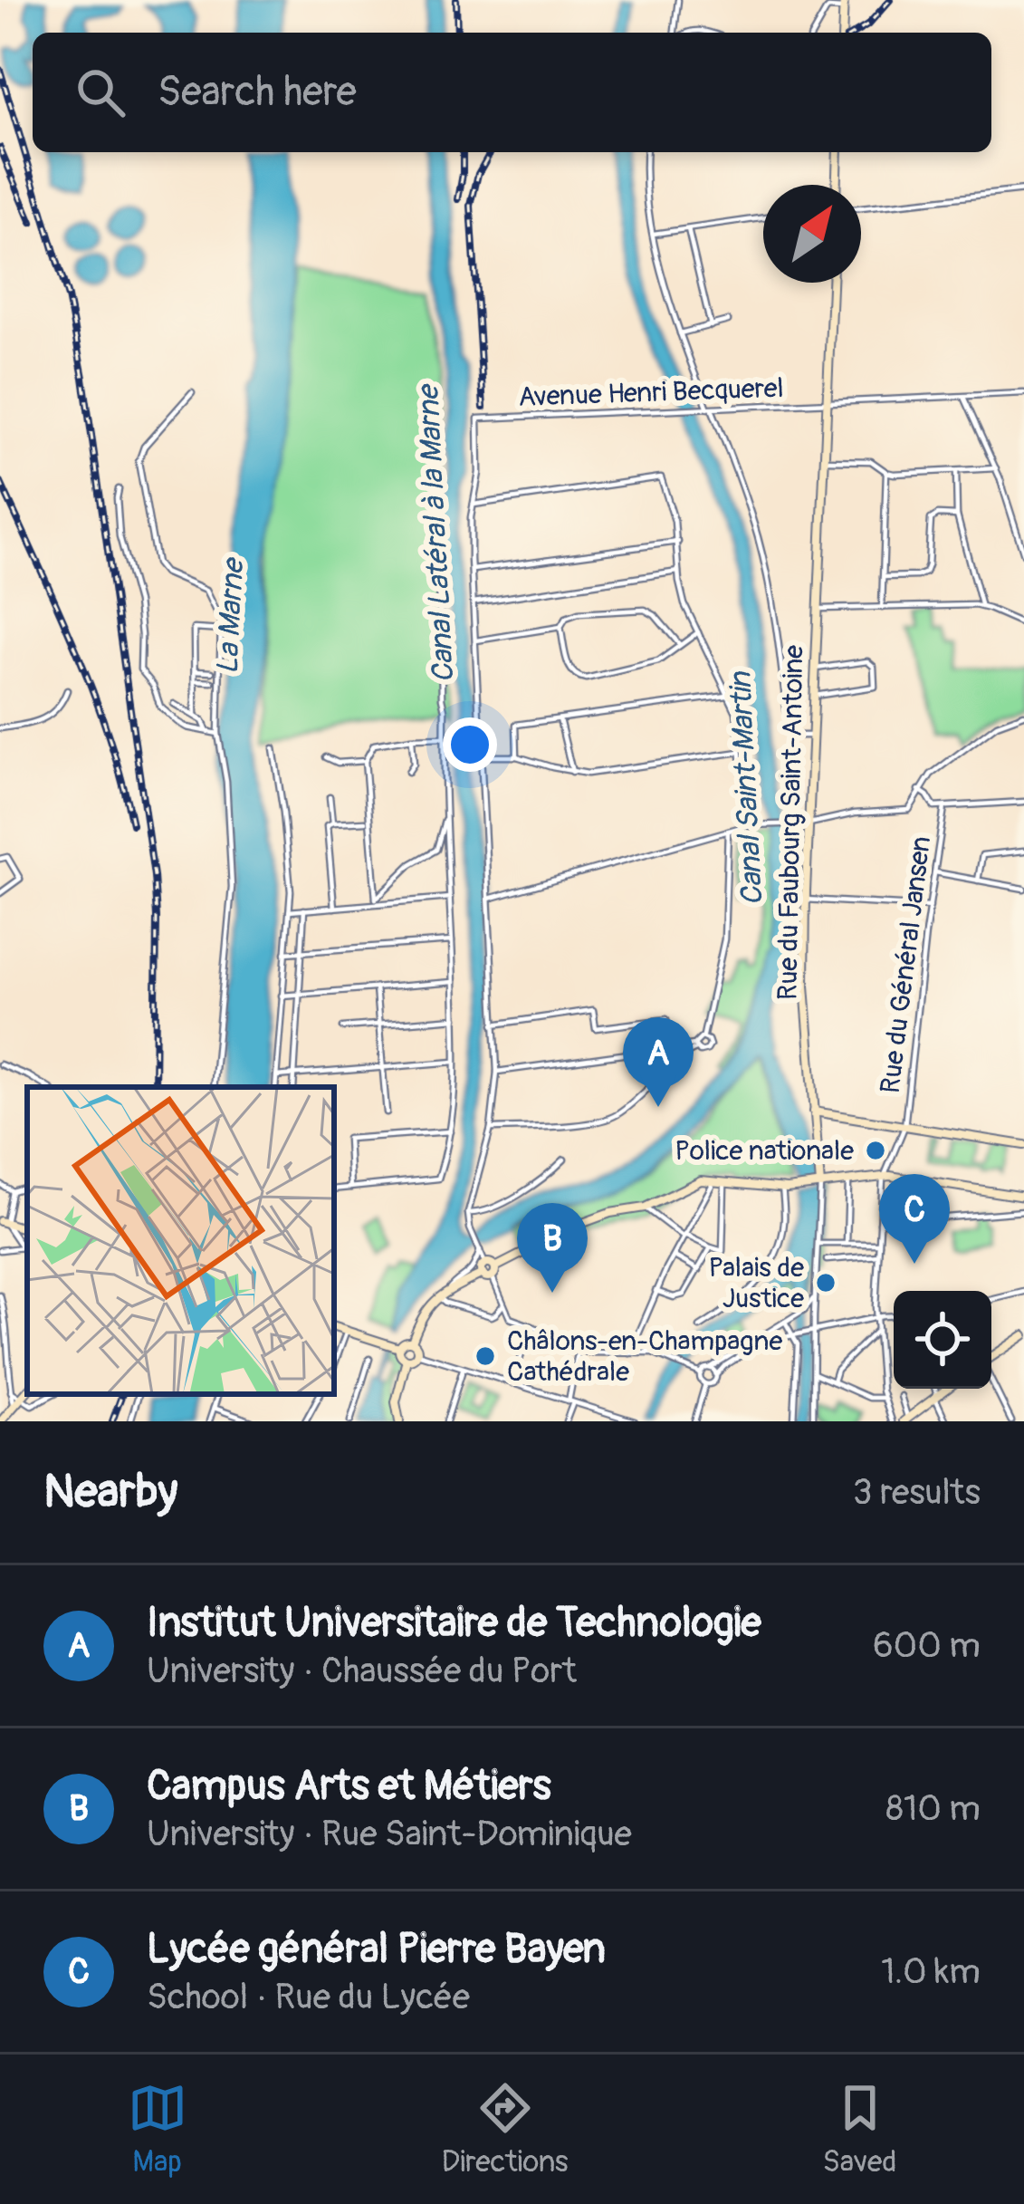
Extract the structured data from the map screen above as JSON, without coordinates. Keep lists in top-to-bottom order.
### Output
{
  "streets": {
    "main road": ["Rue du Faubourg Saint-Antoine"],
    "street": ["Avenue Henri Becquerel", "Rue du Général Jansen"]
  },
  "crossings": [
    ["Avenue Henri Becquerel", "Rue du Faubourg Saint-Antoine"]
  ],
  "water": ["Canal Latéral à la Marne", "La Marne", "Canal Saint-Martin"],
  "places": ["Police nationale", "Palais de Justice", "Châlons-en-Champagne Cathédrale"],
  "north": "top right",
  "page": {
    "search": "Search here",
    "pins": ["A", "C", "B"],
    "heading": ["Nearby", "3 results"],
    "list": [
      {
        "mark": "A",
        "name": "Institut Universitaire de Technologie",
        "note": "University · Chaussée du Port",
        "value": "600 m"
      },
      {
        "mark": "B",
        "name": "Campus Arts et Métiers",
        "note": "University · Rue Saint-Dominique",
        "value": "810 m"
      },
      {
        "mark": "C",
        "name": "Lycée général Pierre Bayen",
        "note": "School · Rue du Lycée",
        "value": "1.0 km"
      }
    ],
    "nav": ["Map", "Directions", "Saved"]
  }
}
